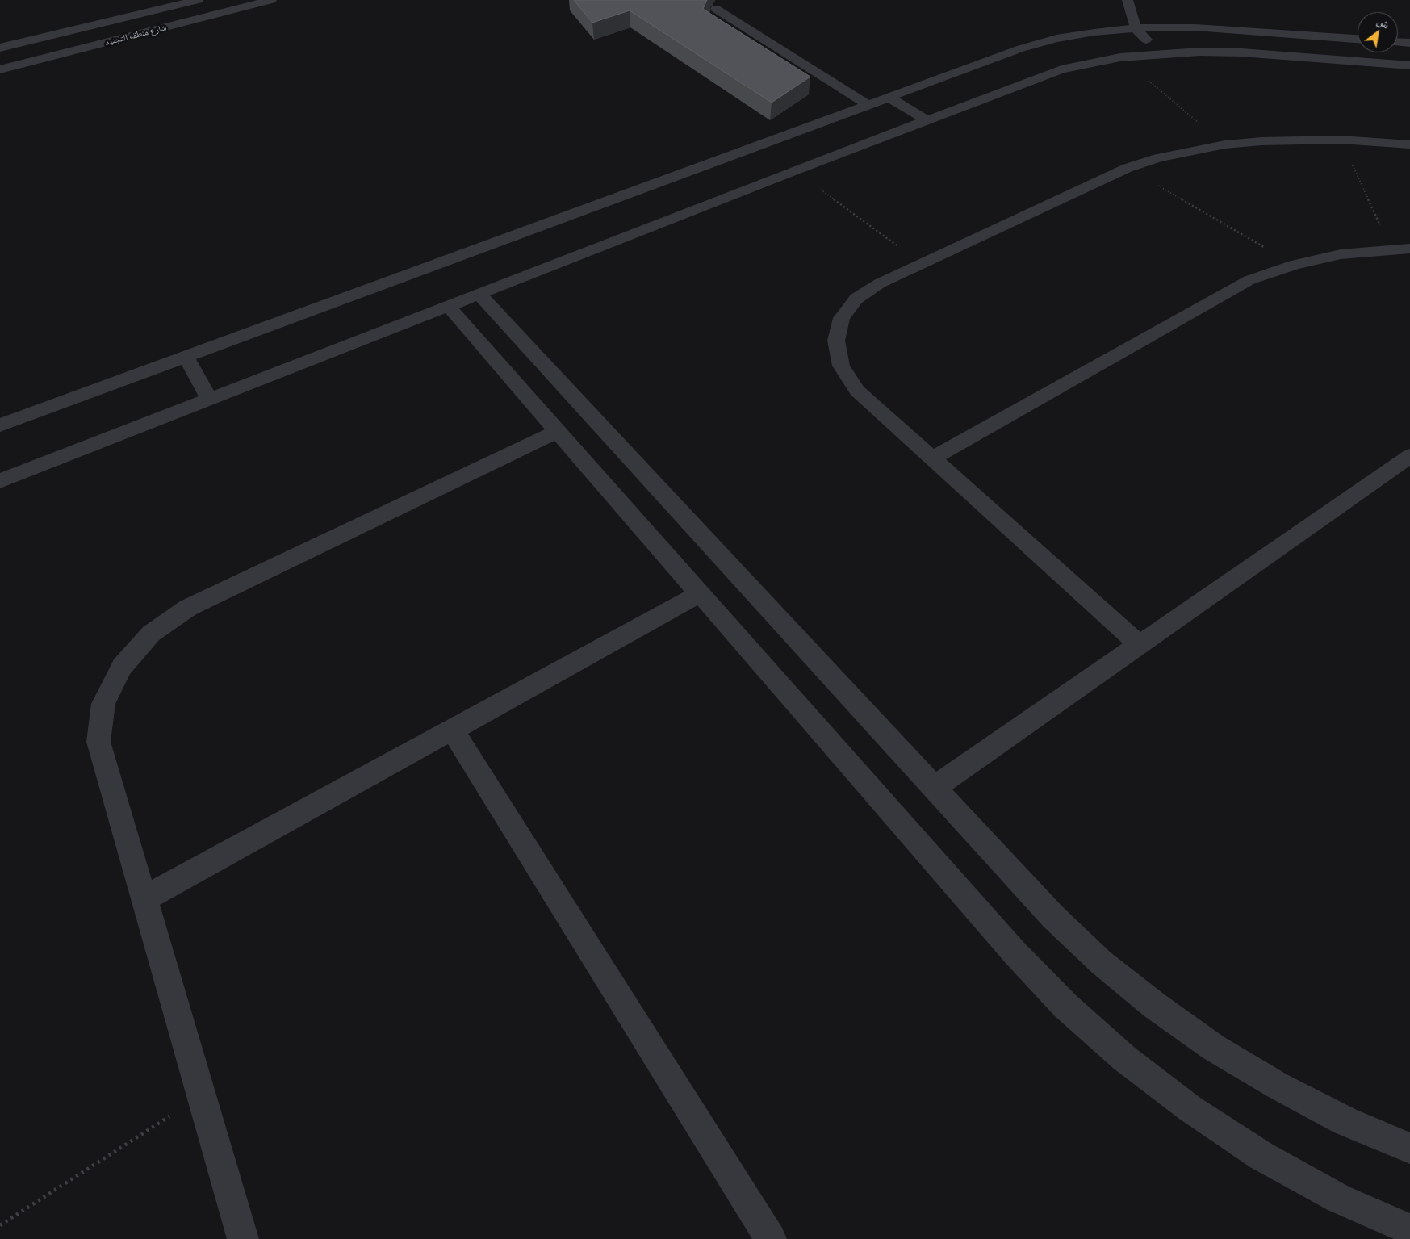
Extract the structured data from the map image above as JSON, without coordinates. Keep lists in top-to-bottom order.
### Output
{
  "streets": {
    "street": ["شارع منطقه التجنيد"]
  },
  "north": "top right"
}
